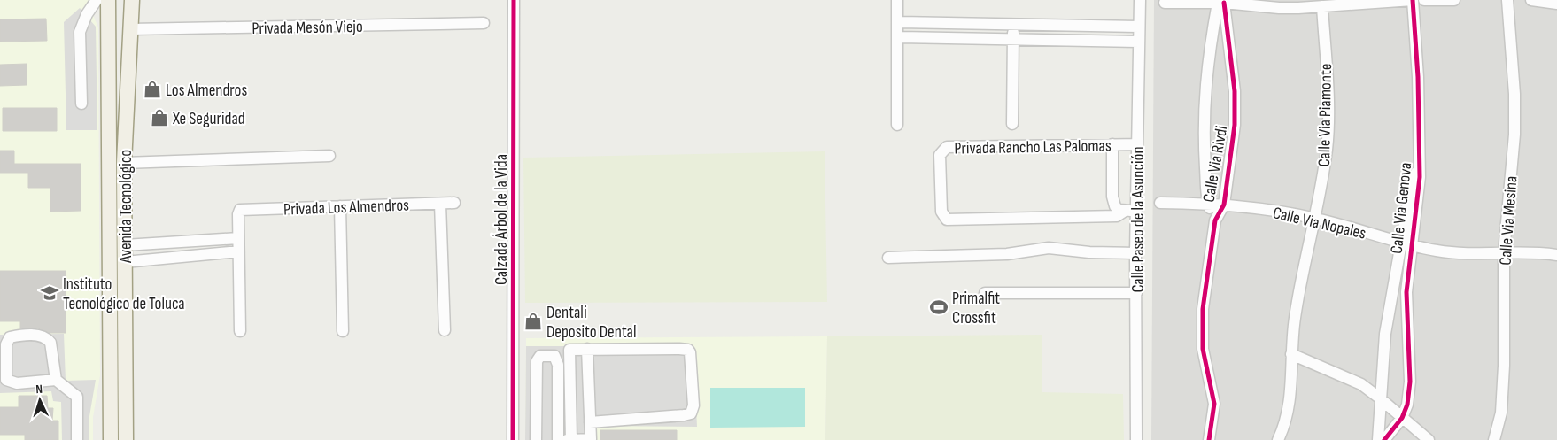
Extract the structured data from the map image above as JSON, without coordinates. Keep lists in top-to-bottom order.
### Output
{
  "streets": {
    "main road": ["Avenida Tecnológico"],
    "street": [
      "Privada Mesón Viejo",
      "Calle Via Piamonte",
      "Privada Rancho Las Palomas",
      "Calle Via Rivdi",
      "Privada Los Almendros",
      "Calle Via Genova",
      "Calzada Árbol de la Vida",
      "Calle Paseo de la Asunción",
      "Calle Via Mesina",
      "Calle Via Nopales"
    ]
  },
  "crossings": [
    ["Privada Mesón Viejo", "Avenida Tecnológico"],
    ["Calle Via Piamonte", "Calle Via Nopales"],
    ["Privada Rancho Las Palomas", "Calle Paseo de la Asunción"],
    ["Calle Via Rivdi", "Calle Via Nopales"],
    ["Calle Via Genova", "Calle Via Nopales"],
    ["Calle Via Mesina", "Calle Via Nopales"]
  ],
  "places": {
    "shop": ["Los Almendros", "Xe Seguridad", "Dentali Deposito Dental"],
    "school or university": ["Instituto Tecnológico de Toluca"],
    "sports": ["Primalfit Crossfit"]
  },
  "north": "top"
}
